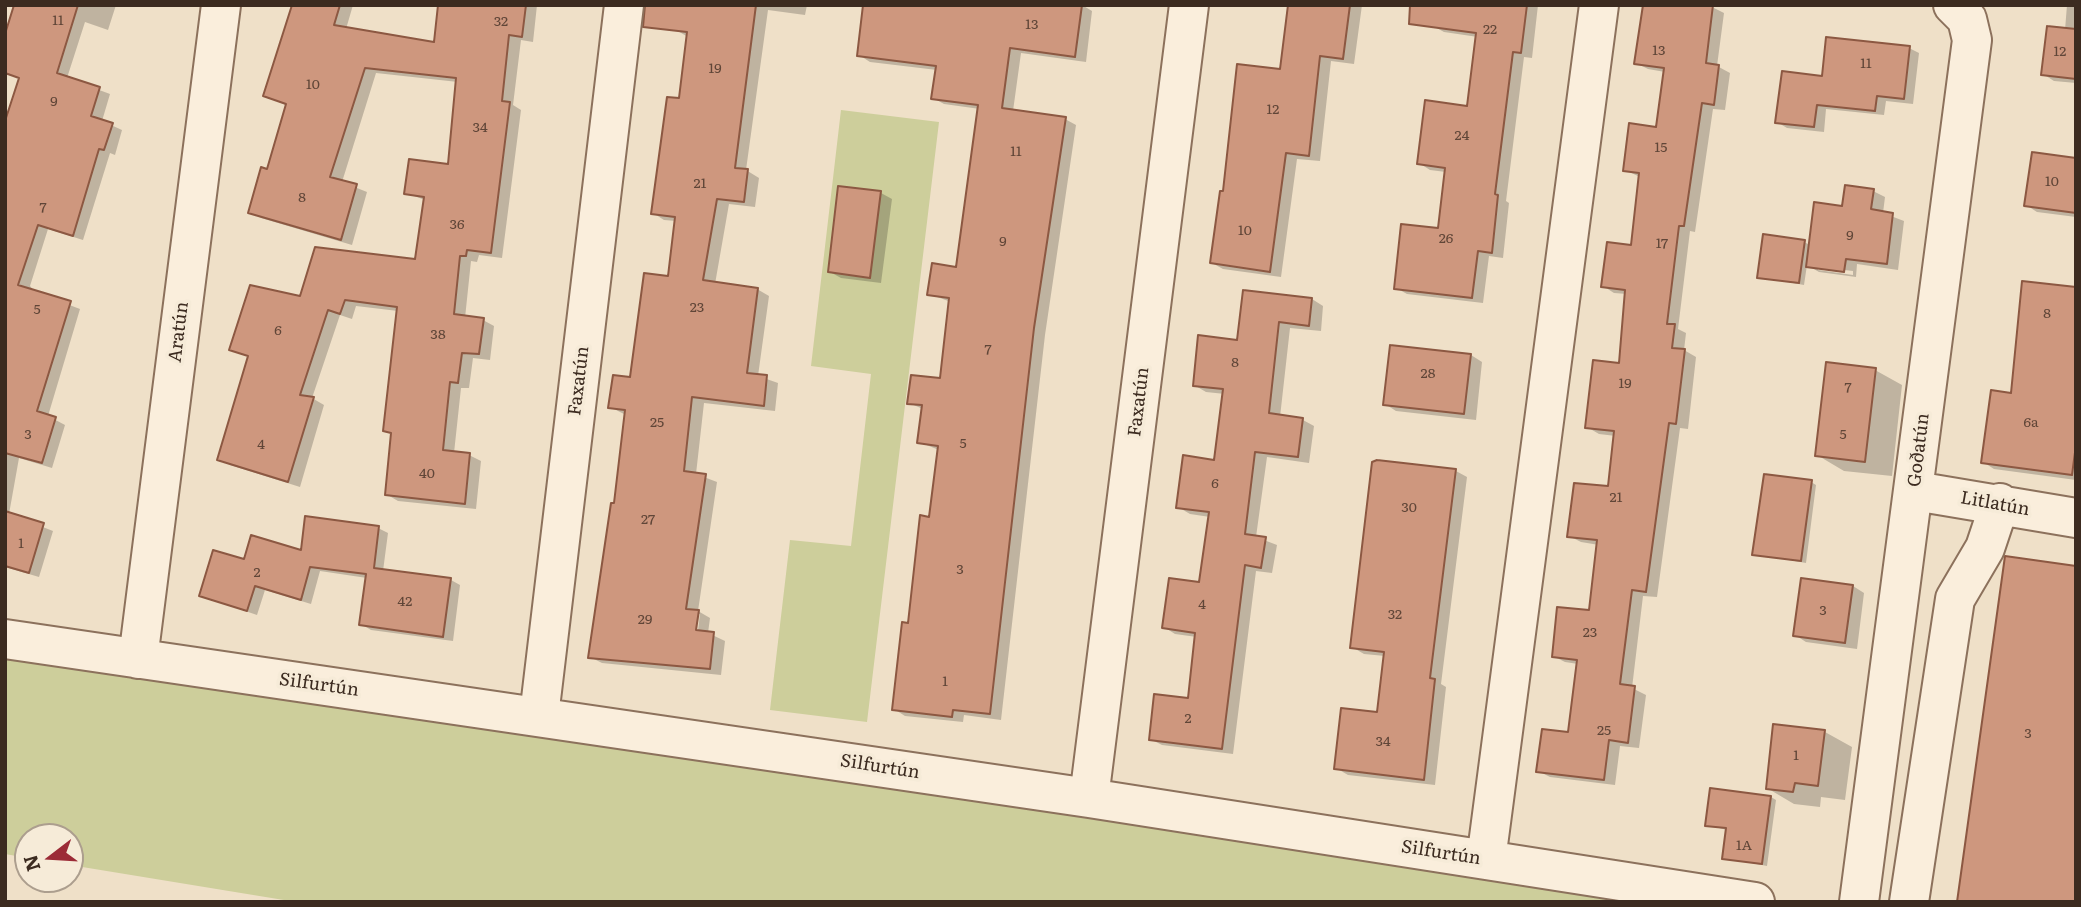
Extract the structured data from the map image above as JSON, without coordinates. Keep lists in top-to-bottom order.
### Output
{
  "streets": {
    "street": [
      "Aratún",
      "Faxatún",
      "Goðatún",
      "Litlatún",
      "Silfurtún"
    ]
  },
  "crossings": [
    ["Aratún", "Silfurtún"],
    ["Faxatún", "Silfurtún"],
    ["Goðatún", "Litlatún"]
  ],
  "house_numbers": [
    "11",
    "32",
    "13",
    "22",
    "13",
    "12",
    "11",
    "19",
    "10",
    "9",
    "12",
    "34",
    "24",
    "15",
    "11",
    "10",
    "21",
    "8",
    "7",
    "36",
    "10",
    "9",
    "26",
    "9",
    "17",
    "23",
    "5",
    "8",
    "6",
    "38",
    "7",
    "8",
    "28",
    "19",
    "7",
    "25",
    "6a",
    "3",
    "5",
    "5",
    "4",
    "40",
    "6",
    "21",
    "30",
    "27",
    "1",
    "3",
    "2",
    "42",
    "4",
    "3",
    "32",
    "29",
    "23",
    "1",
    "2",
    "25",
    "3",
    "34",
    "1",
    "1A"
  ],
  "north": "left"
}
